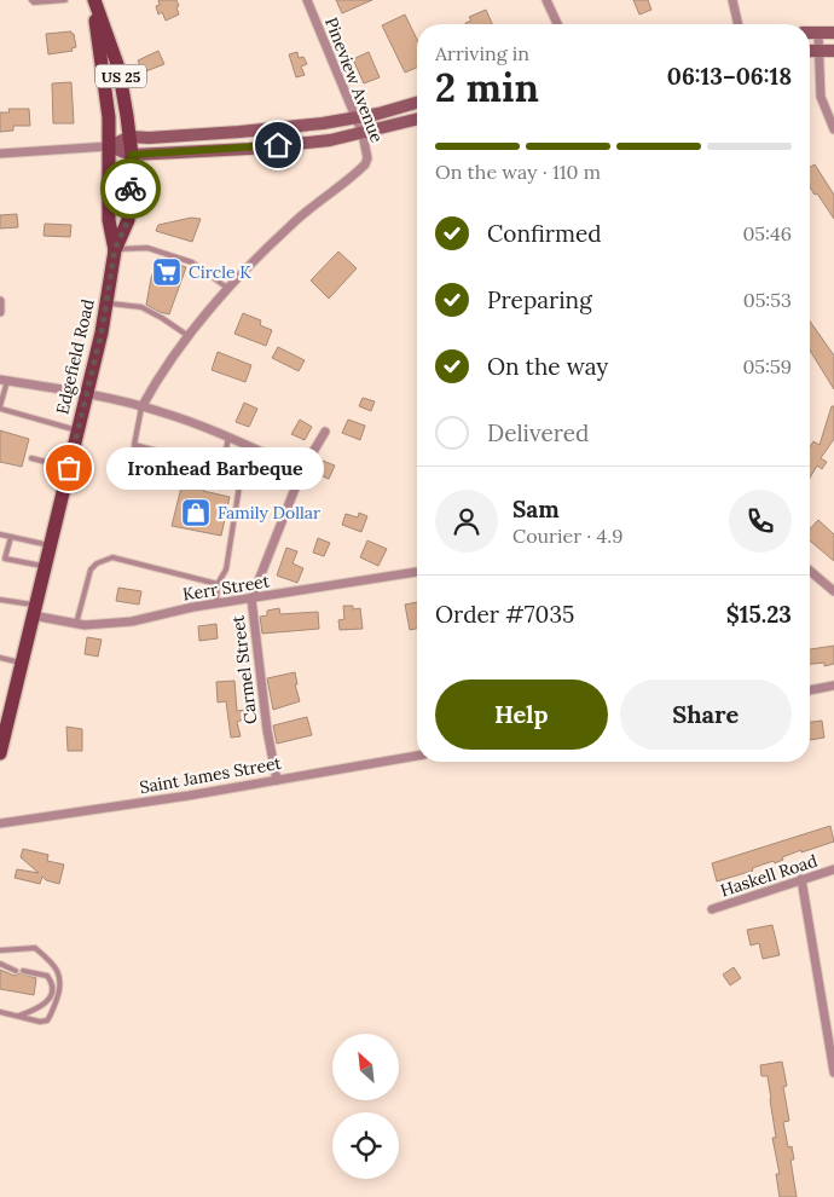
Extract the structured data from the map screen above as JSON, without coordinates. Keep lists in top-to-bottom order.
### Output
{
  "streets": {
    "main road": ["US 25", "Edgefield Road"],
    "street": [
      "Pineview Avenue",
      "Kerr Street",
      "Carmel Street",
      "Saint James Street",
      "Haskell Road"
    ]
  },
  "crossings": [
    ["Edgefield Road", "Kerr Street"],
    ["Kerr Street", "Carmel Street"],
    ["Carmel Street", "Saint James Street"]
  ],
  "places": {
    "supermarket": ["Circle K"],
    "other": ["Ironhead Barbeque"],
    "shop": ["Family Dollar"]
  },
  "north": "top left",
  "page": {
    "heading": ["2 min", "Arriving in", "06:13–06:18"],
    "panel": [
      "Sam",
      "Courier · 4.9",
      "Order #7035",
      "$15.23"
    ],
    "bar": "On the way · 110 m",
    "list": [
      ["Confirmed", "05:46"],
      ["Preparing", "05:53"],
      ["On the way", "05:59"],
      "Delivered"
    ],
    "bubble": "Ironhead Barbeque",
    "buttons": ["Help", "Share"]
  }
}
